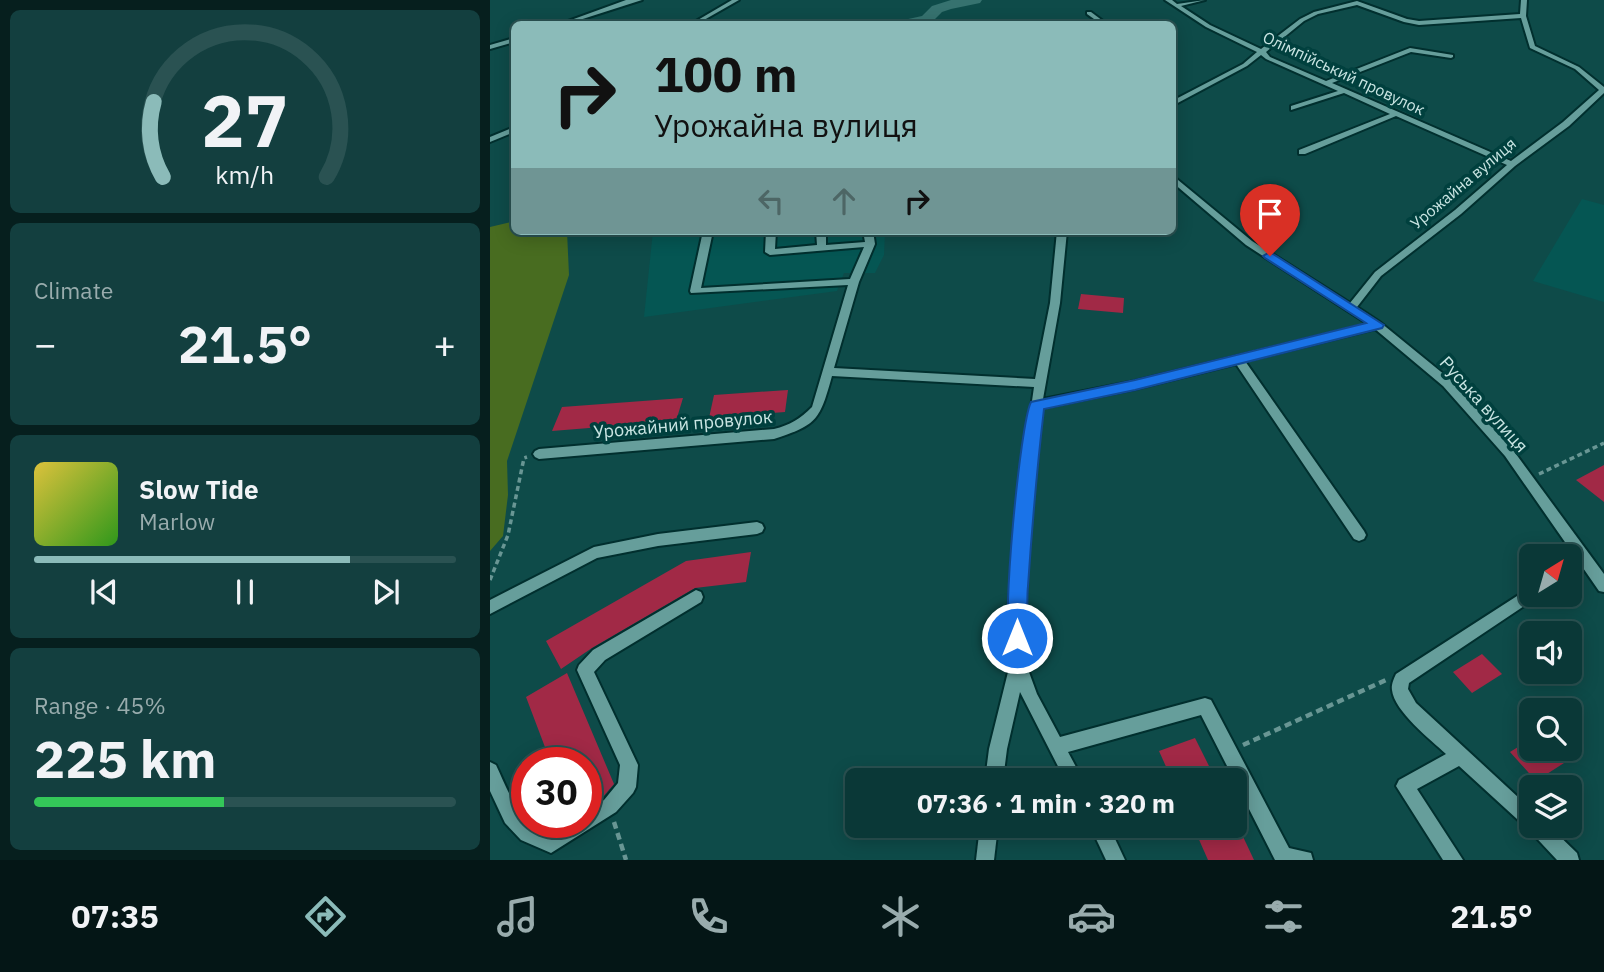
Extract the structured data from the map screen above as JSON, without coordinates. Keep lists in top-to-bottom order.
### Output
{
  "streets": {
    "street": [
      "Олімпійський провулок",
      "Урожайна вулиця",
      "Руська вулиця",
      "Урожайний провулок"
    ]
  },
  "crossings": [
    ["Олімпійський провулок", "Урожайна вулиця"],
    ["Урожайна вулиця", "Руська вулиця"]
  ],
  "north": "top right",
  "page": {
    "turn": ["100 m", "Урожайна вулиця"],
    "tile": [
      "Climate",
      ["Range · 45%", "225 km"]
    ],
    "heat": ["−", "21.5°", "+"],
    "song": ["Slow Tide", "Marlow"],
    "limit": "30",
    "trip": "07:36 · 1 min · 320 m",
    "tabs": ["07:35", "21.5°"],
    "gauge": ["27", "km/h"]
  }
}
